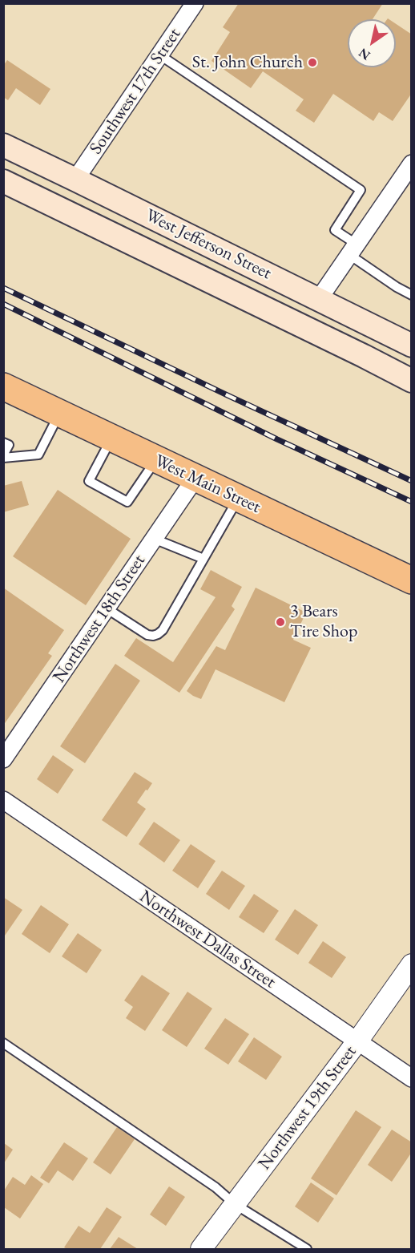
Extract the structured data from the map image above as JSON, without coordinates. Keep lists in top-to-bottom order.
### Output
{
  "streets": {
    "main road": ["West Jefferson Street", "West Main Street"],
    "street": [
      "Southwest 17th Street",
      "Northwest 18th Street",
      "Northwest Dallas Street",
      "Northwest 19th Street"
    ]
  },
  "crossings": [
    ["Southwest 17th Street", "West Jefferson Street"],
    ["West Main Street", "Northwest 18th Street"],
    ["Northwest Dallas Street", "Northwest 19th Street"]
  ],
  "places": ["St. John Church", "3 Bears Tire Shop"],
  "north": "bottom left"
}
